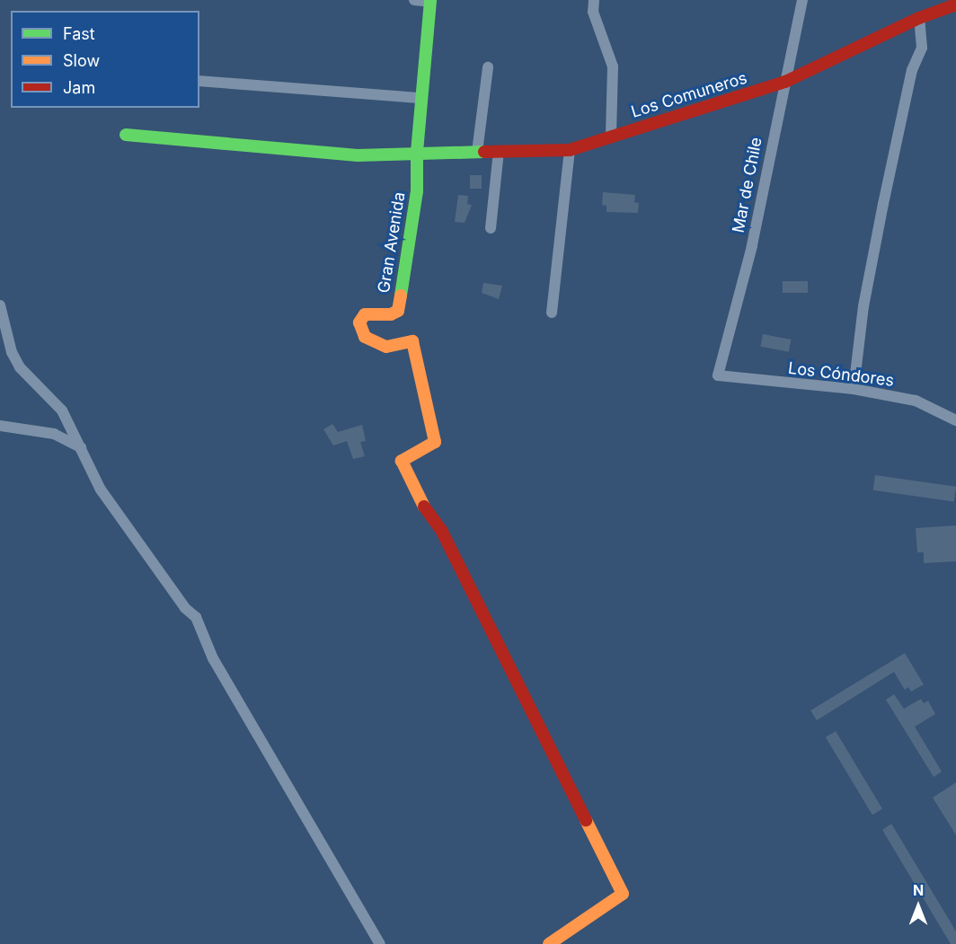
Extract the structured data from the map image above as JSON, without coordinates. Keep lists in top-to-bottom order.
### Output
{
  "streets": {
    "street": [
      "Los Comuneros",
      "Mar de Chile",
      "Gran Avenida",
      "Los Cóndores"
    ]
  },
  "crossings": [
    ["Los Comuneros", "Mar de Chile"],
    ["Los Comuneros", "Gran Avenida"],
    ["Mar de Chile", "Los Cóndores"]
  ],
  "legend": ["Fast", "Slow", "Jam"],
  "north": "top"
}
